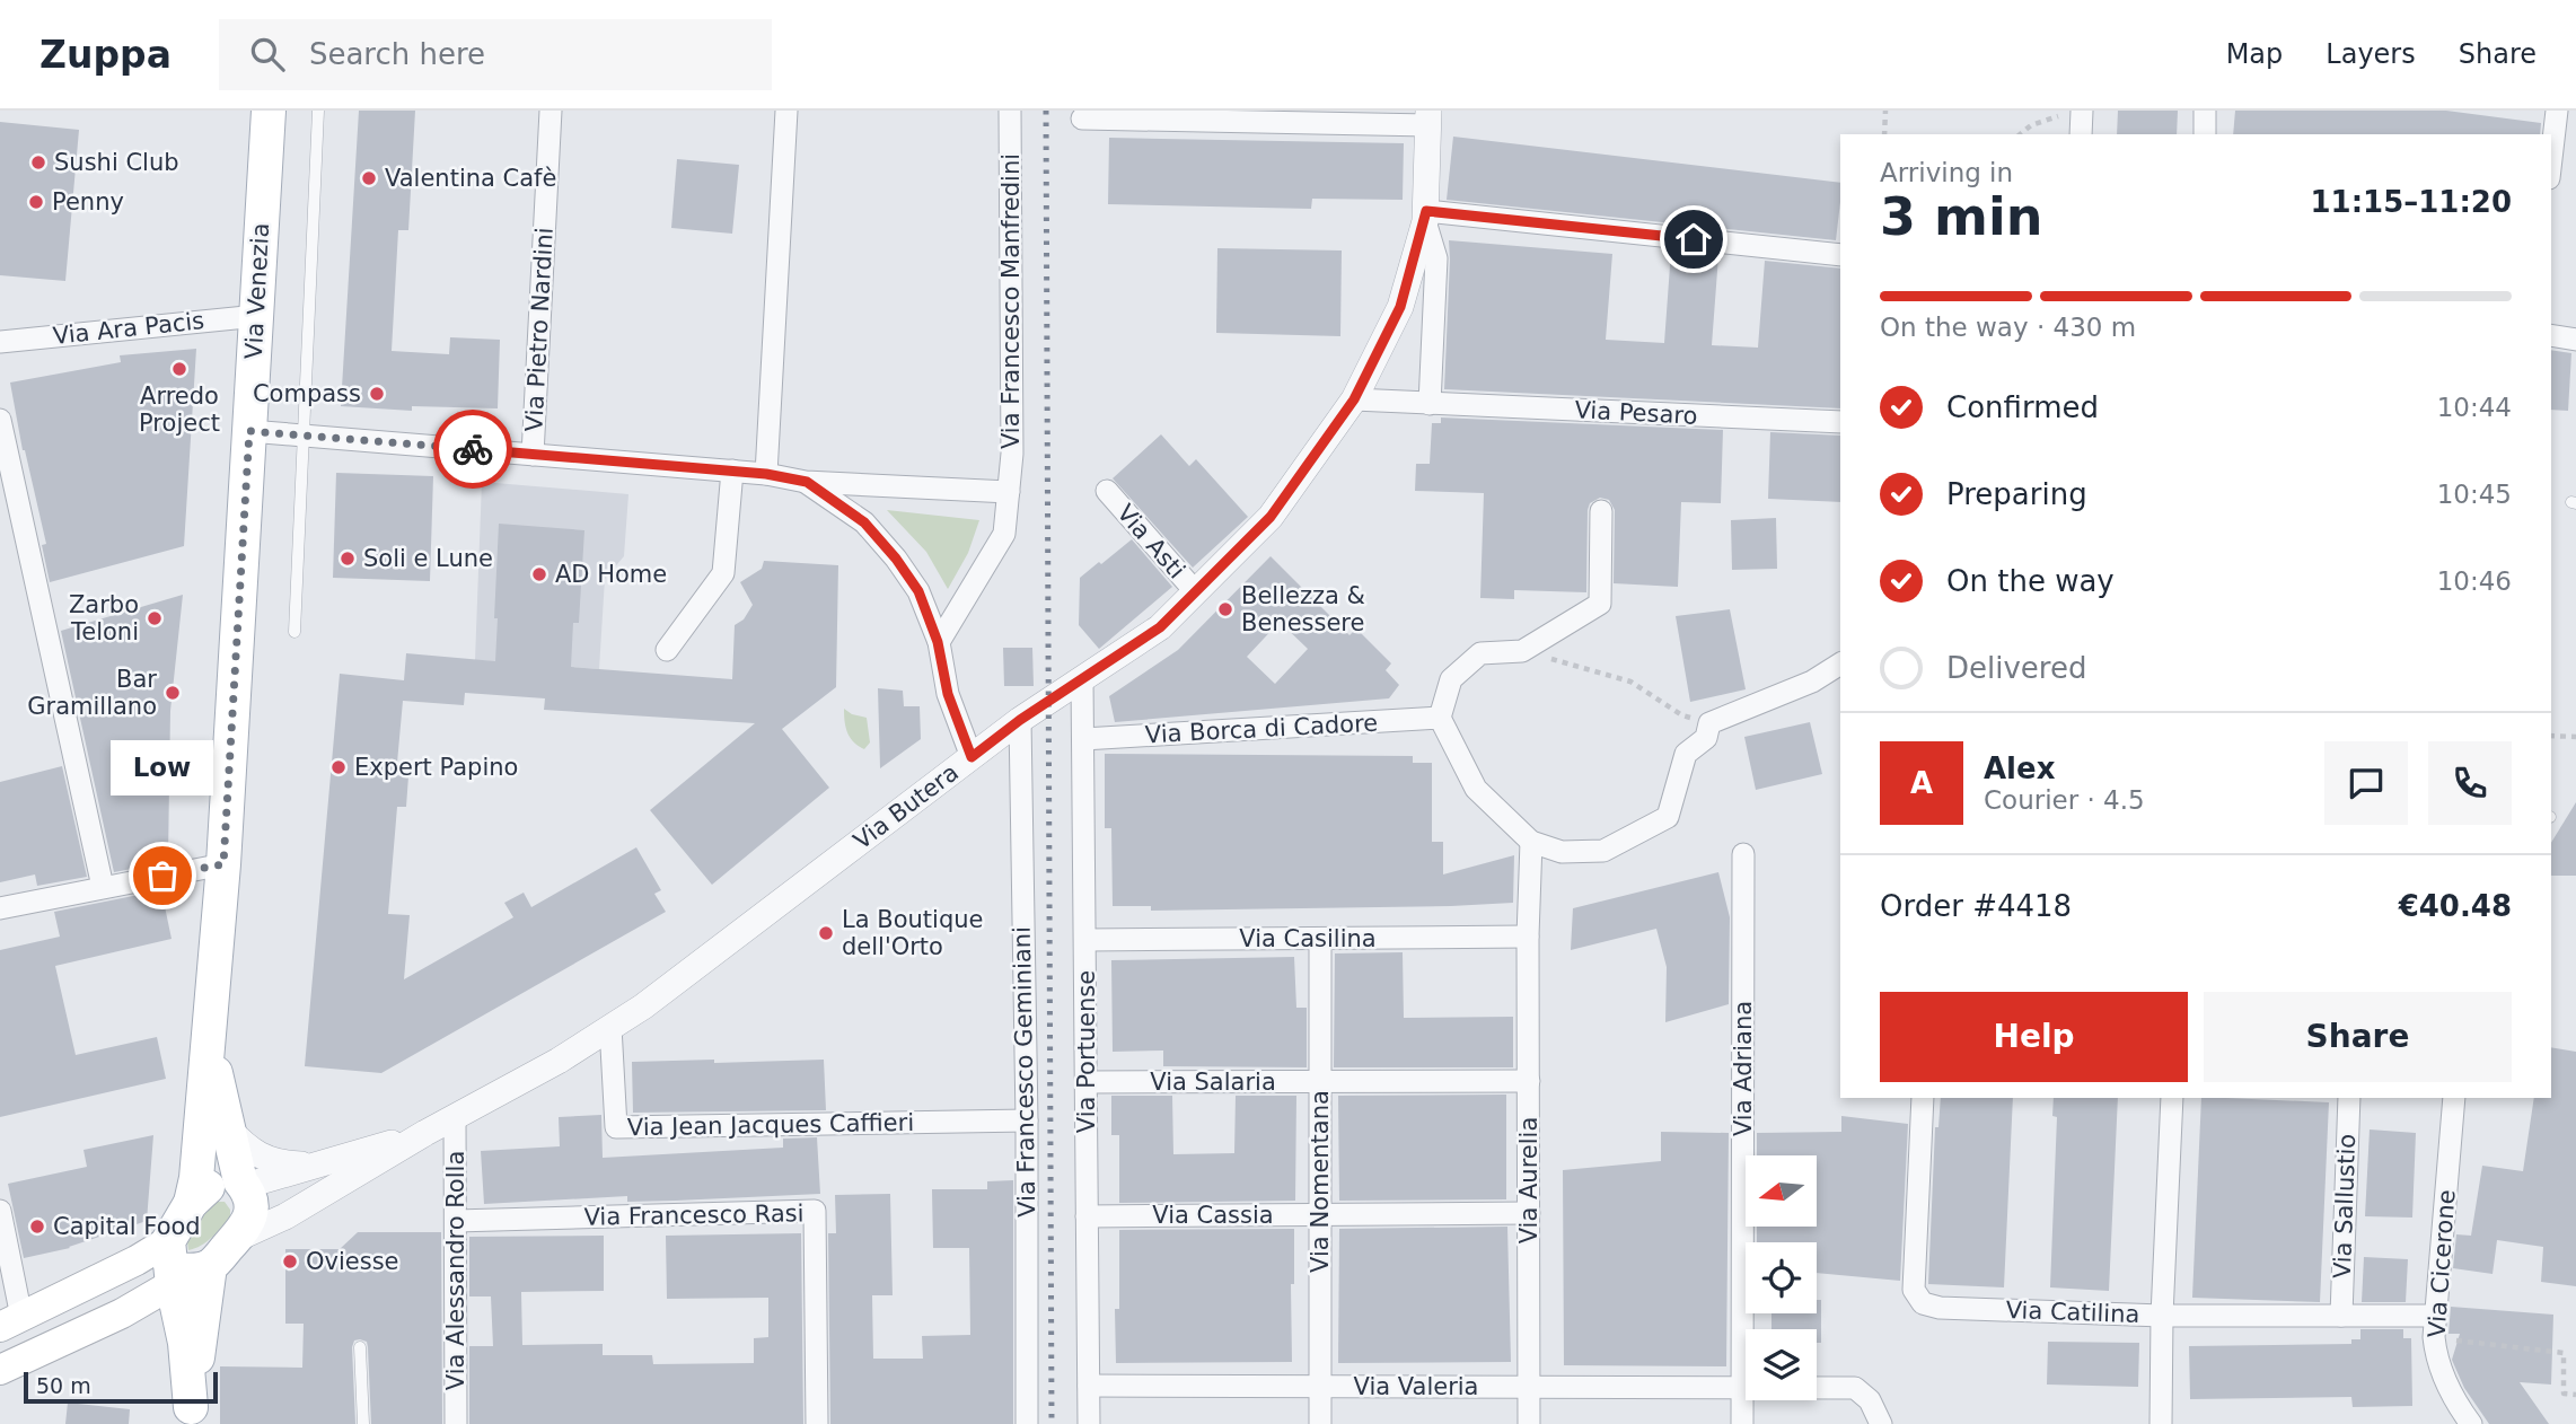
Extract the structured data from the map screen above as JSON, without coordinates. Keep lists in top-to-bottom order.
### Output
{
  "streets": {
    "main road": ["Via Venezia"],
    "street": [
      "Via Francesco Manfredini",
      "Via Ara Pacis",
      "Via Pietro Nardini",
      "Via Pesaro",
      "Via Asti",
      "Via Borca di Cadore",
      "Via Butera",
      "Via Casilina",
      "Via Portuense",
      "Via Adriana",
      "Via Francesco Geminiani",
      "Via Salaria",
      "Via Jean Jacques Caffieri",
      "Via Aurelia",
      "Via Nomentana",
      "Via Sallustio",
      "Via Francesco Rasi",
      "Via Cassia",
      "Via Cicerone",
      "Via Alessandro Rolla",
      "Via Catilina",
      "Via Valeria"
    ]
  },
  "crossings": [
    ["Via Venezia", "Via Ara Pacis"],
    ["Via Pesaro", "Via Butera"],
    ["Via Asti", "Via Butera"],
    ["Via Borca di Cadore", "Via Portuense"],
    ["Via Butera", "Via Portuense"],
    ["Via Butera", "Via Francesco Geminiani"],
    ["Via Butera", "Via Jean Jacques Caffieri"],
    ["Via Butera", "Via Alessandro Rolla"],
    ["Via Casilina", "Via Portuense"],
    ["Via Casilina", "Via Aurelia"],
    ["Via Casilina", "Via Nomentana"],
    ["Via Portuense", "Via Salaria"],
    ["Via Portuense", "Via Cassia"],
    ["Via Portuense", "Via Valeria"],
    ["Via Adriana", "Via Valeria"],
    ["Via Francesco Geminiani", "Via Jean Jacques Caffieri"],
    ["Via Salaria", "Via Aurelia"],
    ["Via Salaria", "Via Nomentana"],
    ["Via Aurelia", "Via Cassia"],
    ["Via Aurelia", "Via Valeria"],
    ["Via Nomentana", "Via Cassia"],
    ["Via Nomentana", "Via Valeria"],
    ["Via Sallustio", "Via Catilina"],
    ["Via Francesco Rasi", "Via Alessandro Rolla"],
    ["Via Cicerone", "Via Catilina"]
  ],
  "places": [
    "Sushi Club",
    "Valentina Cafè",
    "Penny",
    "Arredo Project",
    "Compass",
    "Soli e Lune",
    "AD Home",
    "Bellezza & Benessere",
    "Zarbo Teloni",
    "Bar Gramillano",
    "Expert Papino",
    "Low",
    "La Boutique dell'Orto",
    "Capital Food",
    "Oviesse"
  ],
  "scale_bar": "50 m",
  "north": "left",
  "page": {
    "header": "Zuppa",
    "search": "Search here",
    "nav": ["Map", "Layers", "Share"],
    "heading": ["3 min", "Arriving in", "11:15–11:20"],
    "panel": [
      "Alex",
      "Courier · 4.5",
      "Order #4418",
      "€40.48"
    ],
    "bar": "On the way · 430 m",
    "list": [
      ["Confirmed", "10:44"],
      ["Preparing", "10:45"],
      ["On the way", "10:46"],
      "Delivered"
    ],
    "bubble": "Low",
    "round": "A",
    "buttons": ["Help", "Share"],
    "scale": "50 m"
  }
}
